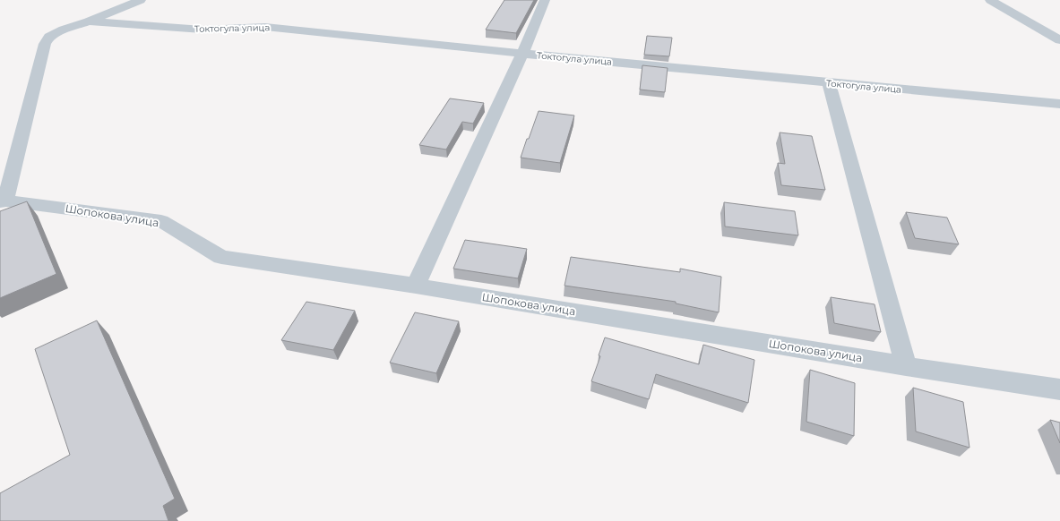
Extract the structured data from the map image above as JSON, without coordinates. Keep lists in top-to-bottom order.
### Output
{
  "streets": {
    "street": ["Токтогула улица", "Шопокова улица"]
  }
}
